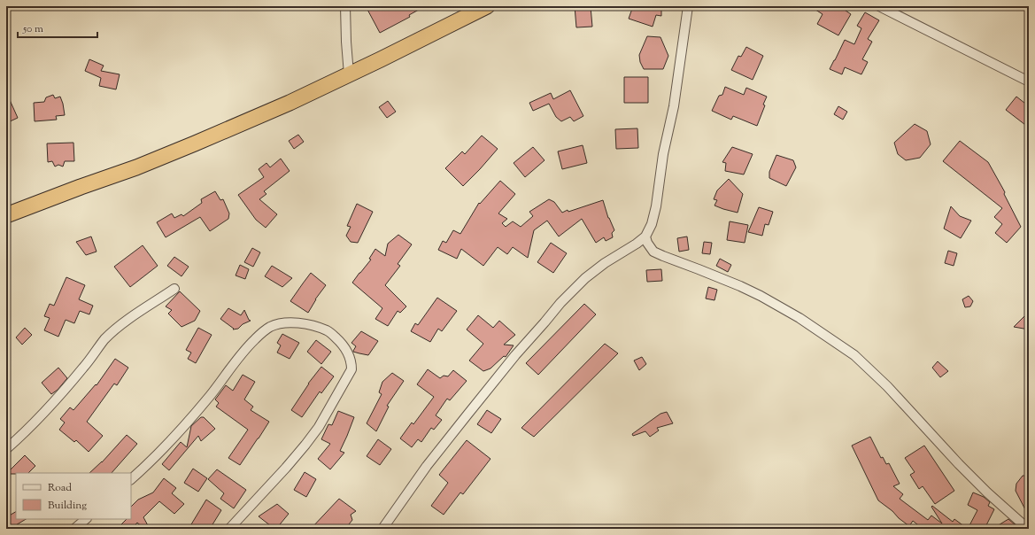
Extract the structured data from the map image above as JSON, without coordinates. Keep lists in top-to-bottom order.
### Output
{
  "legend": ["Road", "Building"],
  "scale_bar": "50 m"
}
